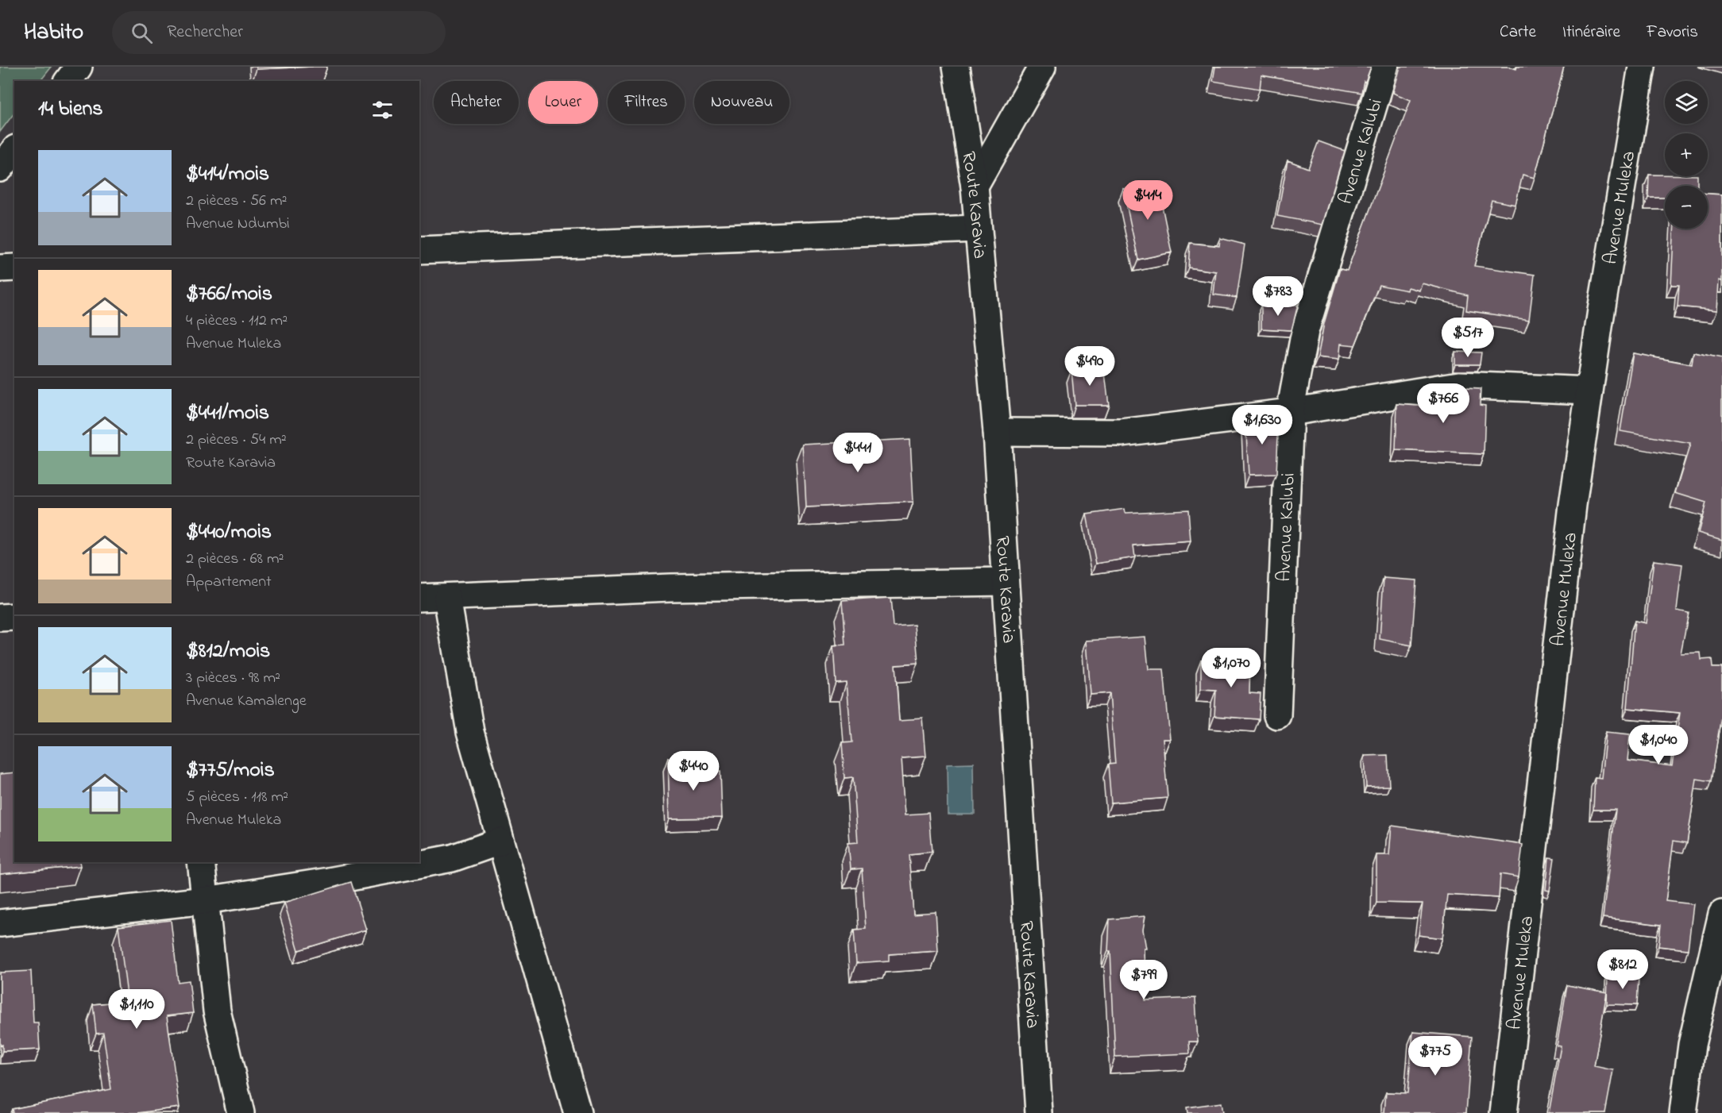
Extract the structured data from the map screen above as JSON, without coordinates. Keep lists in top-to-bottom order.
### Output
{
  "streets": {
    "street": ["Avenue Kalubi", "Route Karavia", "Avenue Muleka"]
  },
  "page": {
    "header": "Habito",
    "search": "Rechercher",
    "nav": ["Carte", "Itinéraire", "Favoris"],
    "map_buttons": ["+", "−"],
    "chip": [
      "Acheter",
      "Louer",
      "Filtres",
      "Nouveau"
    ],
    "heading": "14 biens",
    "list": [
      {
        "name": "$414/mois",
        "note": "2 pièces · 56 m² · Avenue Ndumbi"
      },
      {
        "name": "$766/mois",
        "note": "4 pièces · 112 m² · Avenue Muleka"
      },
      {
        "name": "$441/mois",
        "note": "2 pièces · 54 m² · Route Karavia"
      },
      {
        "name": "$440/mois",
        "note": "2 pièces · 68 m² · Appartement"
      },
      {
        "name": "$812/mois",
        "note": "3 pièces · 98 m² · Avenue Kamalenge"
      },
      {
        "name": "$775/mois",
        "note": "5 pièces · 118 m² · Avenue Muleka"
      }
    ],
    "price": [
      "$414",
      "$783",
      "$517",
      "$490",
      "$766",
      "$1,630",
      "$441",
      "$1,070",
      "$1,040",
      "$440",
      "$812",
      "$799",
      "$1,110",
      "$775"
    ]
  }
}
